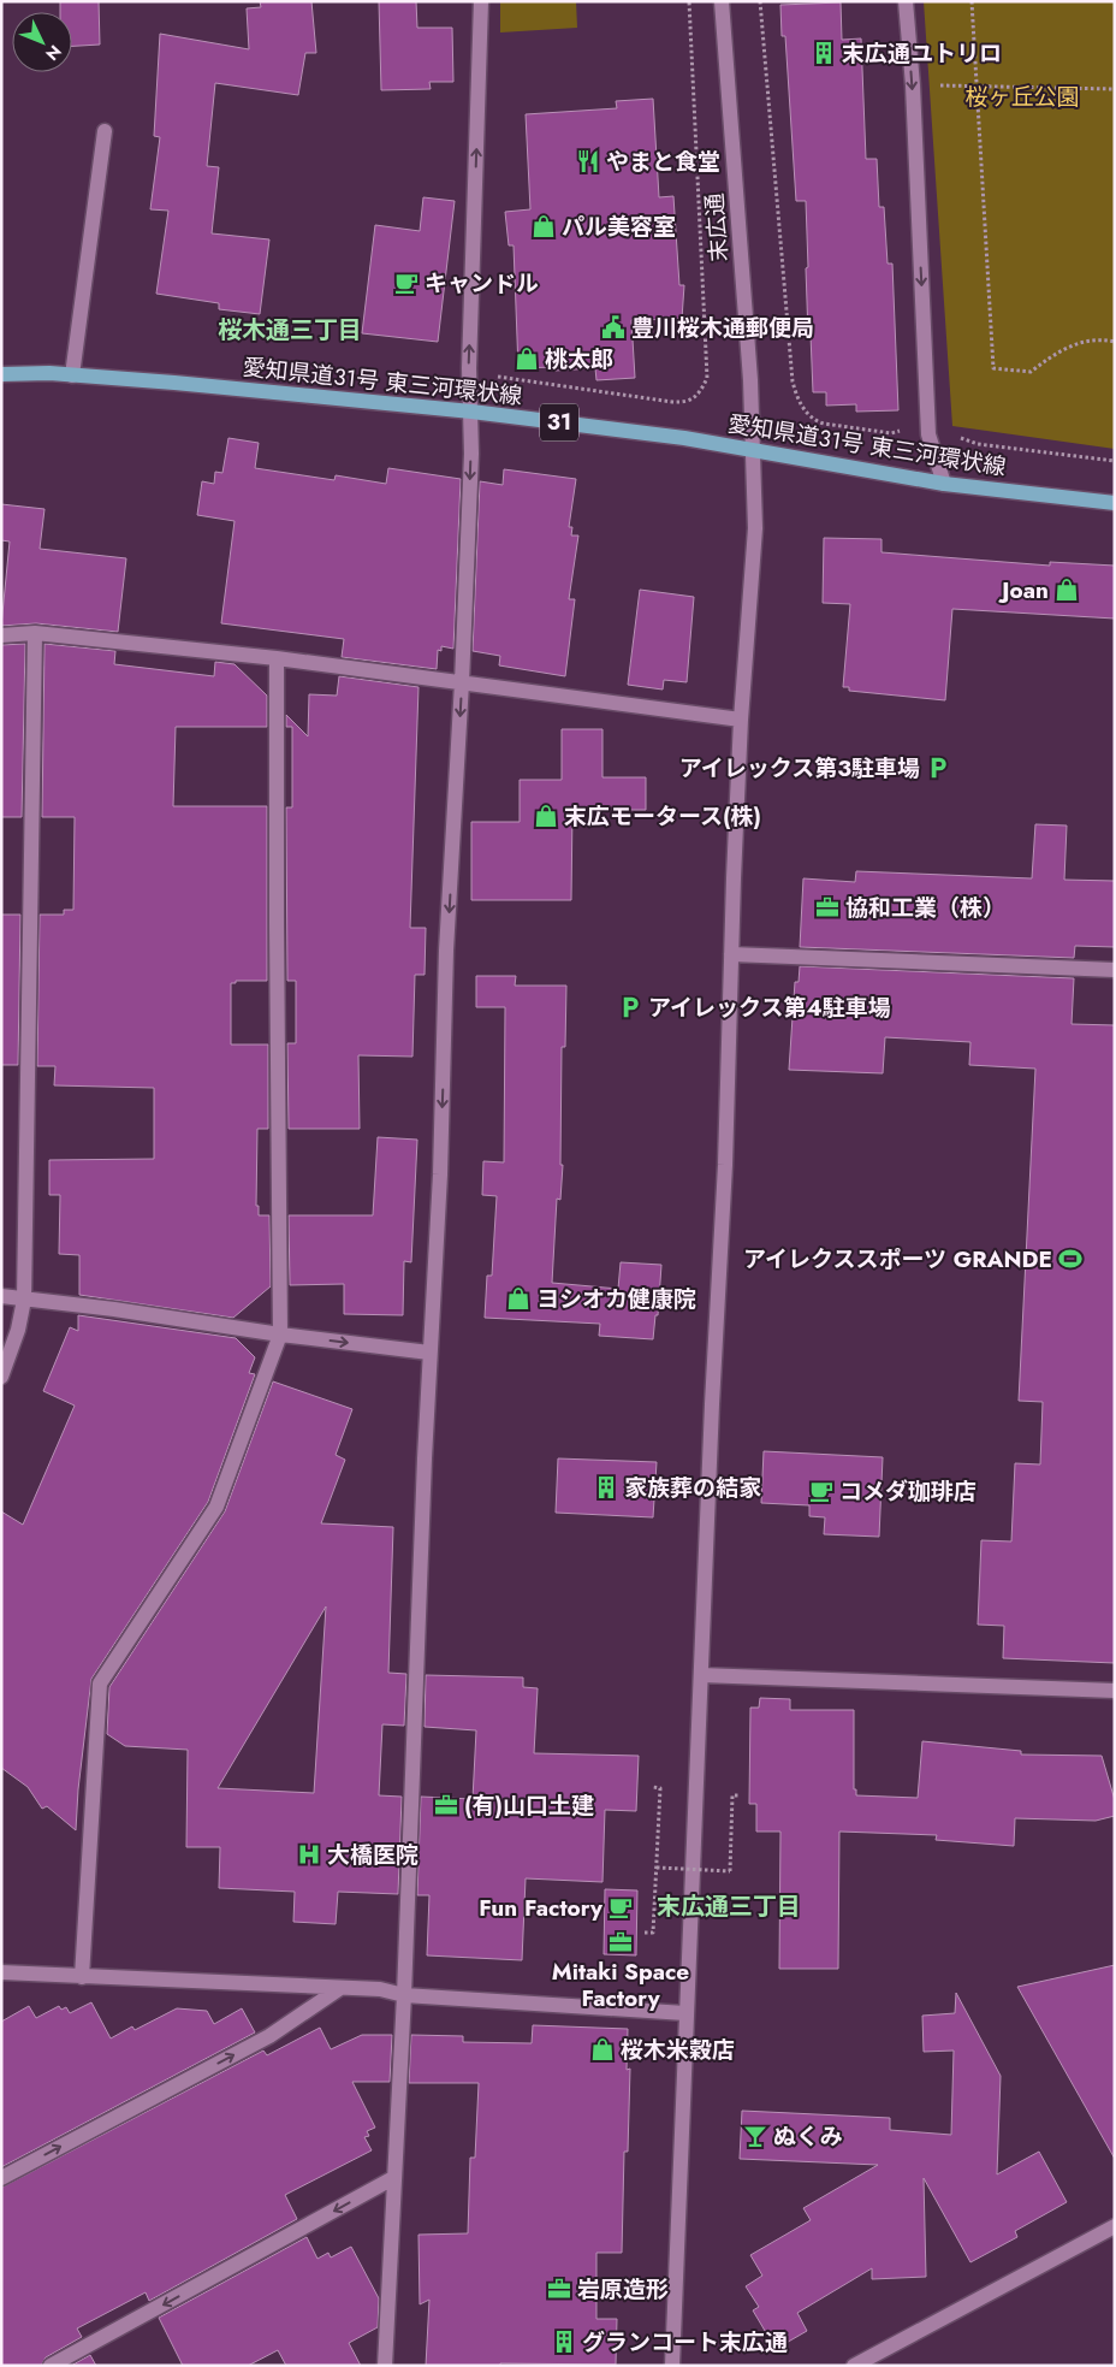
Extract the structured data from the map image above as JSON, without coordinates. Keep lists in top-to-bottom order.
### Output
{
  "streets": {
    "main road": ["愛知県道31号 東三河環状線", "31"],
    "street": ["末広通"]
  },
  "crossings": [
    ["末広通", "愛知県道31号 東三河環状線"]
  ],
  "districts": ["桜木通三丁目", "末広通三丁目"],
  "parks": ["桜ヶ丘公園"],
  "places": {
    "building": ["末広通ユトリロ", "家族葬の結家", "グランコート末広通"],
    "restaurant": ["やまと食堂"],
    "shop": [
      "パル美容室",
      "桃太郎",
      "Joan",
      "末広モータース(株)",
      "ヨシオカ健康院",
      "桜木米穀店"
    ],
    "cafe": ["キャンドル", "コメダ珈琲店", "Fun Factory"],
    "public building": ["豊川桜木通郵便局"],
    "parking": ["アイレックス第3駐車場", "アイレックス第4駐車場"],
    "office": [
      "協和工業（株）",
      "(有)山口土建",
      "Mitaki Space Factory",
      "岩原造形"
    ],
    "sports": ["アイレクススポーツ GRANDE"],
    "hospital": ["大橋医院"],
    "bar": ["ぬくみ"]
  },
  "north": "bottom right"
}
